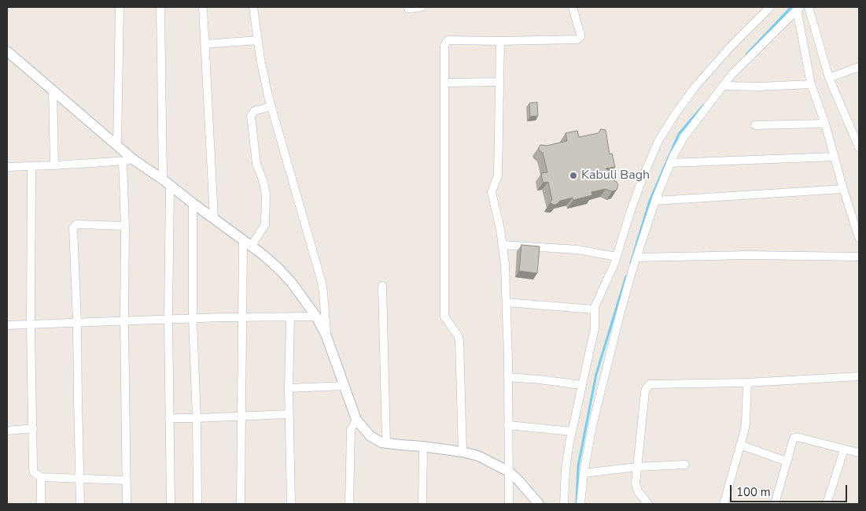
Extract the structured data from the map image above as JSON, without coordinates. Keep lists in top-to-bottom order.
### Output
{
  "places": ["Kabuli Bagh"],
  "scale_bar": "100 m"
}
